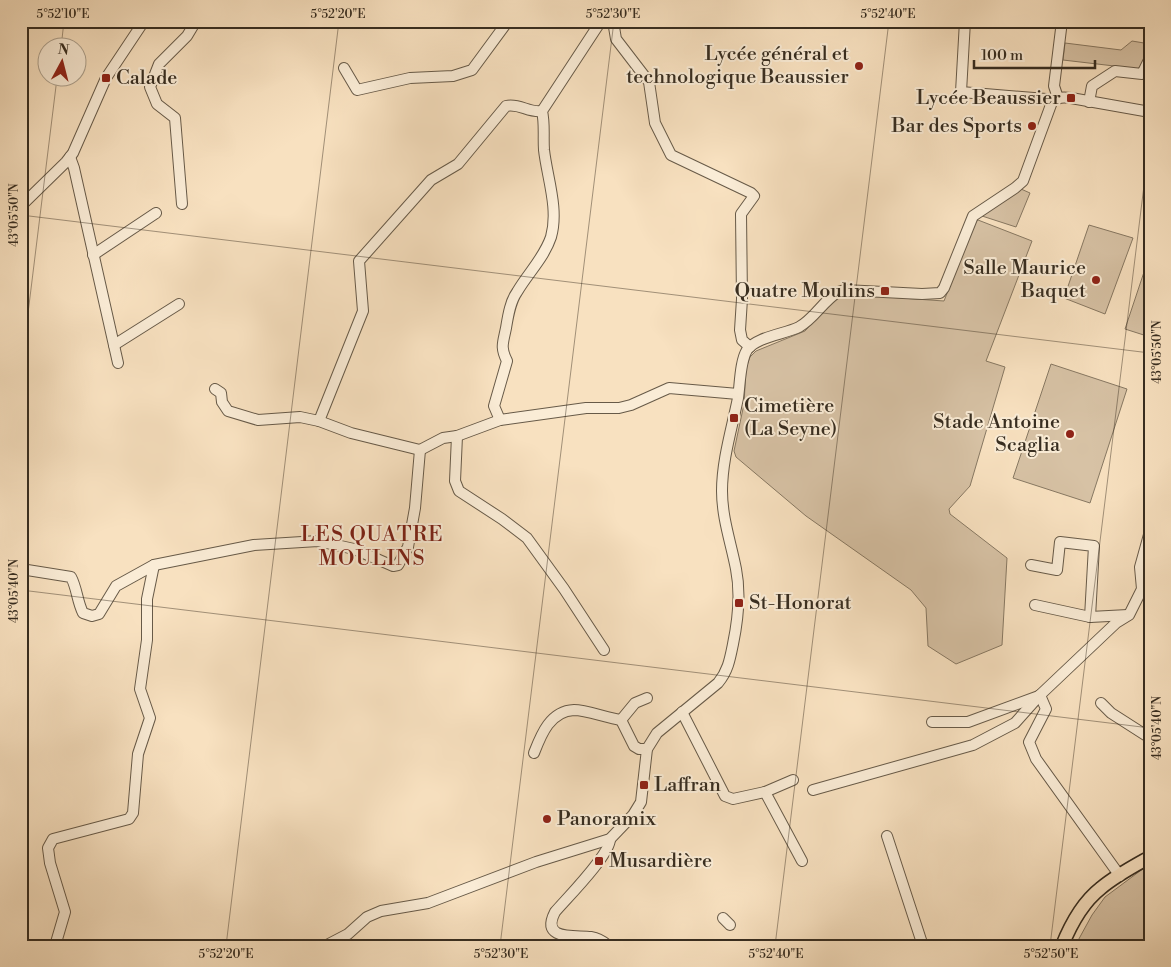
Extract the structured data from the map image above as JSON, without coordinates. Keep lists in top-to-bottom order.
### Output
{
  "districts": ["LES QUATRE MOULINS"],
  "places": {
    "other": [
      "Lycée général et technologique Beaussier",
      "Bar des Sports",
      "Salle Maurice Baquet",
      "Stade Antoine Scaglia",
      "Panoramix"
    ],
    "transit": [
      "Calade",
      "Lycée Beaussier",
      "Quatre Moulins",
      "Cimetière (La Seyne)",
      "St-Honorat",
      "Laffran",
      "Musardière"
    ]
  },
  "scale_bar": "100 m",
  "north": "top",
  "coordinates": [
    "5°52'10\"E",
    "5°52'20\"E",
    "5°52'30\"E",
    "5°52'40\"E",
    "43°05'50\"N",
    "43°05'40\"N",
    "5°52'50\"E"
  ]
}
